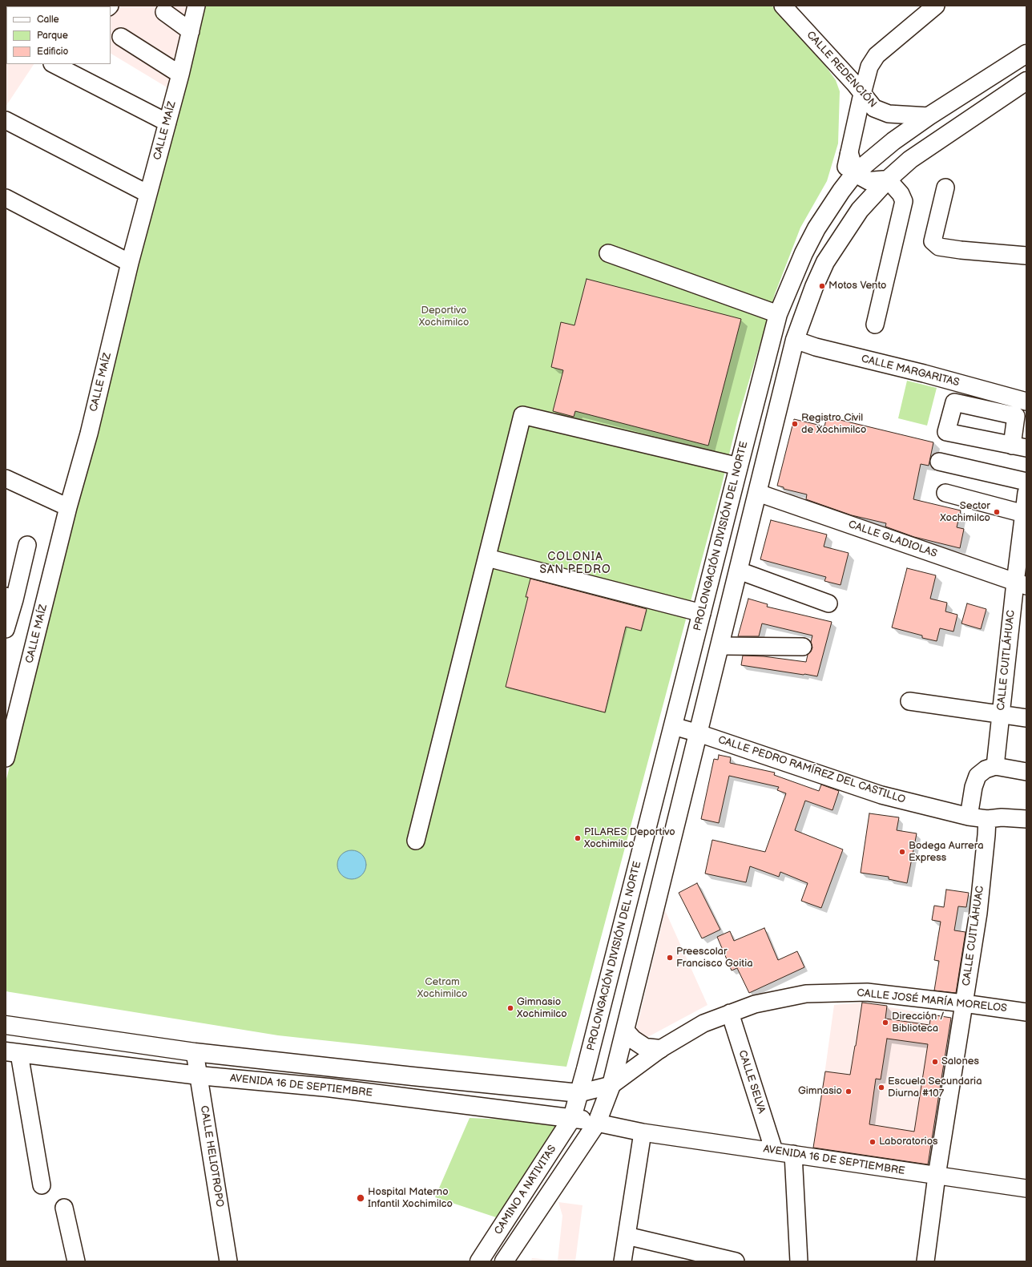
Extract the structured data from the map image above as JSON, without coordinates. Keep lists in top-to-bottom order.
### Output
{
  "streets": {
    "main road": ["PROLONGACIÓN DIVISIÓN DEL NORTE", "AVENIDA 16 DE SEPTIEMBRE", "CAMINO A NATIVITAS"],
    "street": [
      "CALLE REDENCIÓN",
      "CALLE MAÍZ",
      "CALLE MARGARITAS",
      "CALLE GLADIOLAS",
      "CALLE CUITLÁHUAC",
      "CALLE PEDRO RAMÍREZ DEL CASTILLO",
      "CALLE JOSÉ MARÍA MORELOS",
      "CALLE SELVA",
      "CALLE HELIOTROPO"
    ]
  },
  "crossings": [
    ["CALLE REDENCIÓN", "PROLONGACIÓN DIVISIÓN DEL NORTE"],
    ["PROLONGACIÓN DIVISIÓN DEL NORTE", "CALLE PEDRO RAMÍREZ DEL CASTILLO"],
    ["PROLONGACIÓN DIVISIÓN DEL NORTE", "AVENIDA 16 DE SEPTIEMBRE"],
    ["PROLONGACIÓN DIVISIÓN DEL NORTE", "CAMINO A NATIVITAS"],
    ["CALLE GLADIOLAS", "CALLE CUITLÁHUAC"],
    ["CALLE CUITLÁHUAC", "CALLE PEDRO RAMÍREZ DEL CASTILLO"],
    ["CALLE CUITLÁHUAC", "CALLE JOSÉ MARÍA MORELOS"],
    ["CALLE CUITLÁHUAC", "AVENIDA 16 DE SEPTIEMBRE"],
    ["CALLE JOSÉ MARÍA MORELOS", "CALLE SELVA"],
    ["CALLE SELVA", "AVENIDA 16 DE SEPTIEMBRE"],
    ["AVENIDA 16 DE SEPTIEMBRE", "CALLE HELIOTROPO"],
    ["AVENIDA 16 DE SEPTIEMBRE", "CAMINO A NATIVITAS"]
  ],
  "districts": ["COLONIA SAN PEDRO"],
  "parks": ["Deportivo Xochimilco", "Cetram Xochimilco"],
  "places": [
    "Motos Vento",
    "Registro Civil de Xochimilco",
    "Sector Xochimilco",
    "PILARES Deportivo Xochimilco",
    "Bodega Aurrera Express",
    "Preescolar Francisco Goitia",
    "Gimnasio Xochimilco",
    "Dirección / Biblioteca",
    "Salones",
    "Escuela Secundaria Diurna #107",
    "Gimnasio",
    "Laboratorios",
    "Hospital Materno Infantil Xochimilco"
  ],
  "legend": ["Calle", "Parque", "Edificio"]
}
